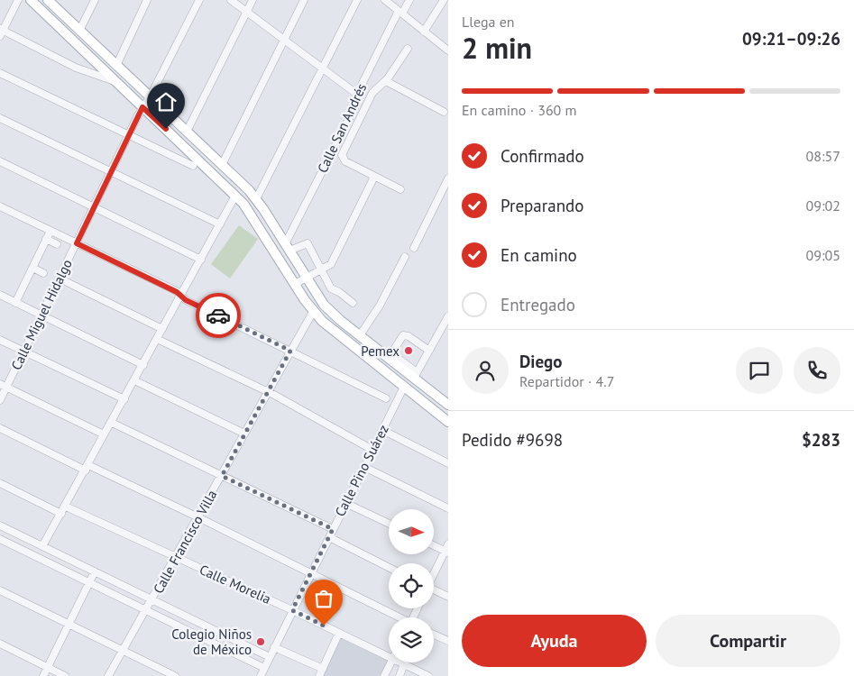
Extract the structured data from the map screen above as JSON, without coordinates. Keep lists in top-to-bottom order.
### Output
{
  "streets": {
    "street": [
      "Calle San Andrés",
      "Calle Miguel Hidalgo",
      "Calle Pino Suárez",
      "Calle Francisco Villa",
      "Calle Morelia"
    ]
  },
  "crossings": [
    ["Calle Pino Suárez", "Calle Morelia"],
    ["Calle Francisco Villa", "Calle Morelia"]
  ],
  "places": ["Pemex", "Colegio Niños de México"],
  "north": "right",
  "page": {
    "heading": ["2 min", "Llega en", "09:21–09:26"],
    "panel": [
      "Diego",
      "Repartidor · 4.7",
      "Pedido #9698",
      "$283"
    ],
    "bar": "En camino · 360 m",
    "list": [
      ["Confirmado", "08:57"],
      ["Preparando", "09:02"],
      ["En camino", "09:05"],
      "Entregado"
    ],
    "buttons": ["Ayuda", "Compartir"]
  }
}
